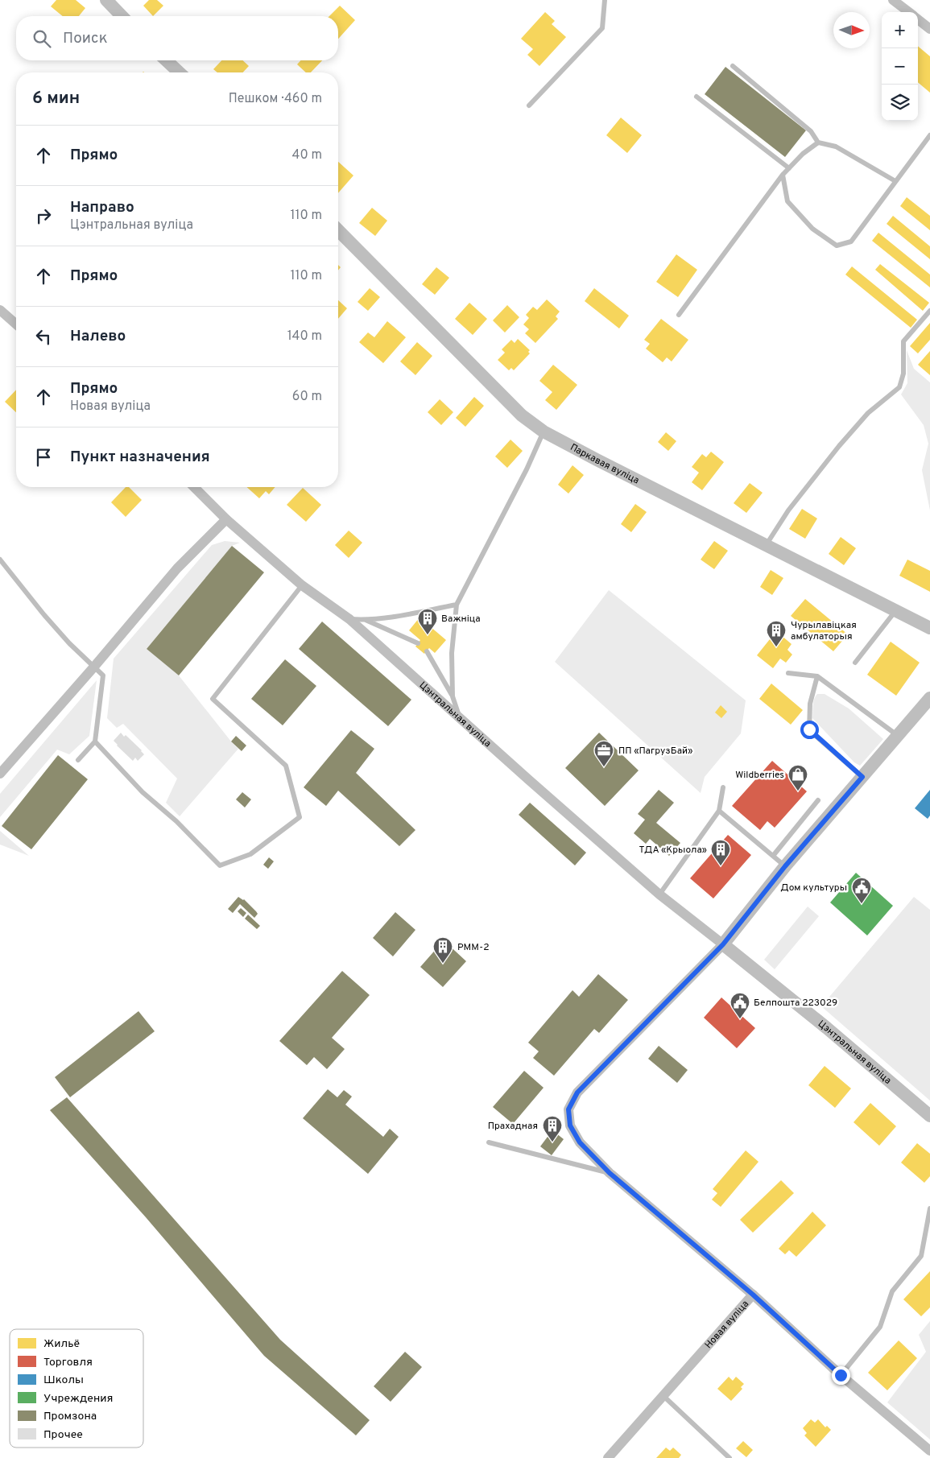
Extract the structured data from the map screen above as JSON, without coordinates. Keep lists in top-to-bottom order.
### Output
{
  "streets": {
    "street": ["Паркавая вуліца", "Цэнтральная вуліца", "Новая вуліца"]
  },
  "places": {
    "building": [
      "Важніца",
      "Чурылавіцкая амбулаторыя",
      "ТДА «Крыола»",
      "РММ-2",
      "Прахадная"
    ],
    "office": ["ПП «ПагрузБай»"],
    "shop": ["Wildberries"],
    "public building": ["Дом культуры", "Белпошта 223029"]
  },
  "legend": [
    "Жильё",
    "Торговля",
    "Школы",
    "Учреждения",
    "Промзона",
    "Прочее"
  ],
  "north": "right",
  "page": {
    "map_buttons": ["+", "−"],
    "search": "Поиск",
    "heading": ["6 мин", "Пешком · 460 m"],
    "list": [
      ["Прямо", "40 m"],
      ["Направо", "Цэнтральная вуліца", "110 m"],
      ["Прямо", "110 m"],
      ["Налево", "140 m"],
      ["Прямо", "Новая вуліца", "60 m"],
      "Пункт назначения"
    ]
  }
}
